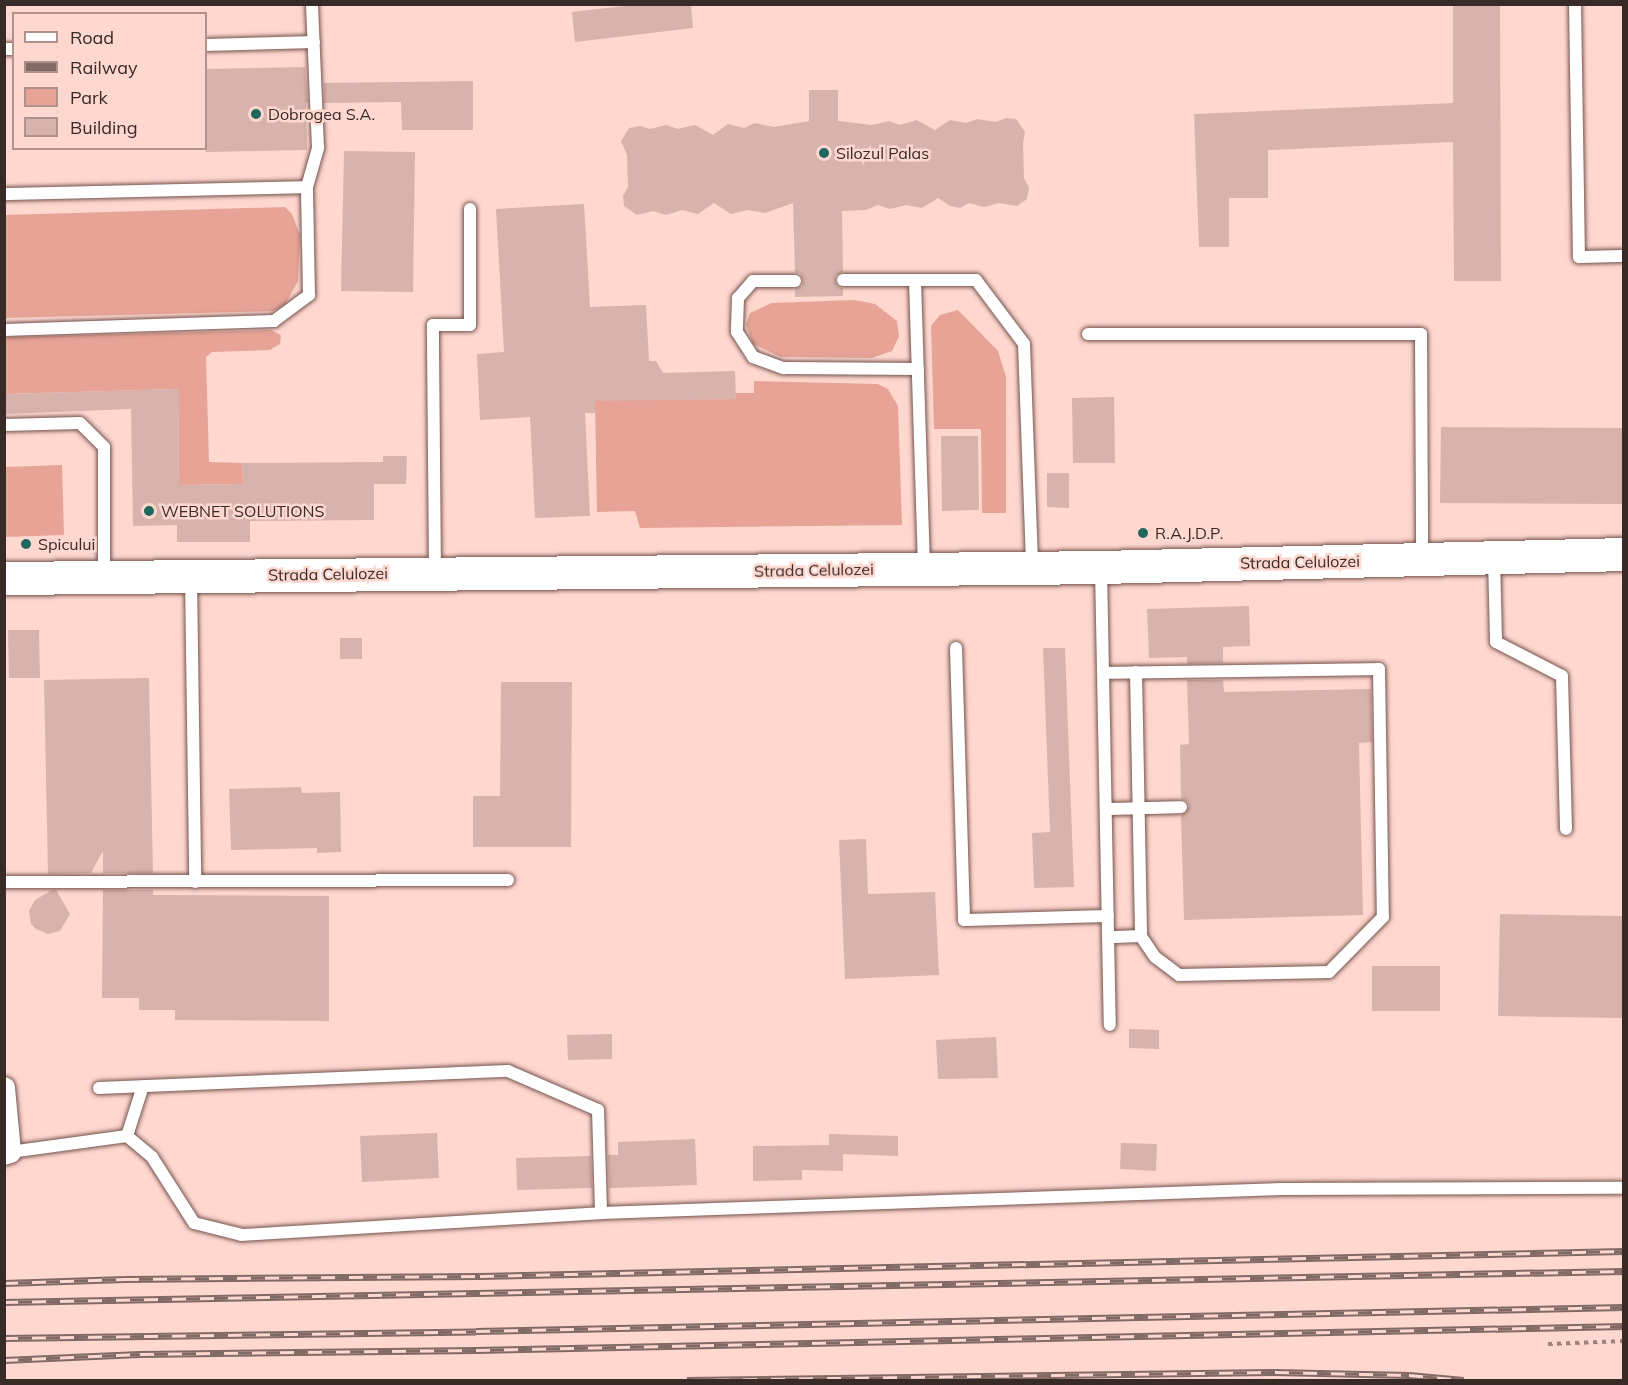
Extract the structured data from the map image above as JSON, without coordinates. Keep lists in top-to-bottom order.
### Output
{
  "streets": {
    "street": ["Strada Celulozei"]
  },
  "places": [
    "Dobrogea S.A.",
    "Silozul Palas",
    "WEBNET SOLUTIONS",
    "R.A.J.D.P.",
    "Spicului"
  ],
  "legend": [
    "Road",
    "Railway",
    "Park",
    "Building"
  ]
}
